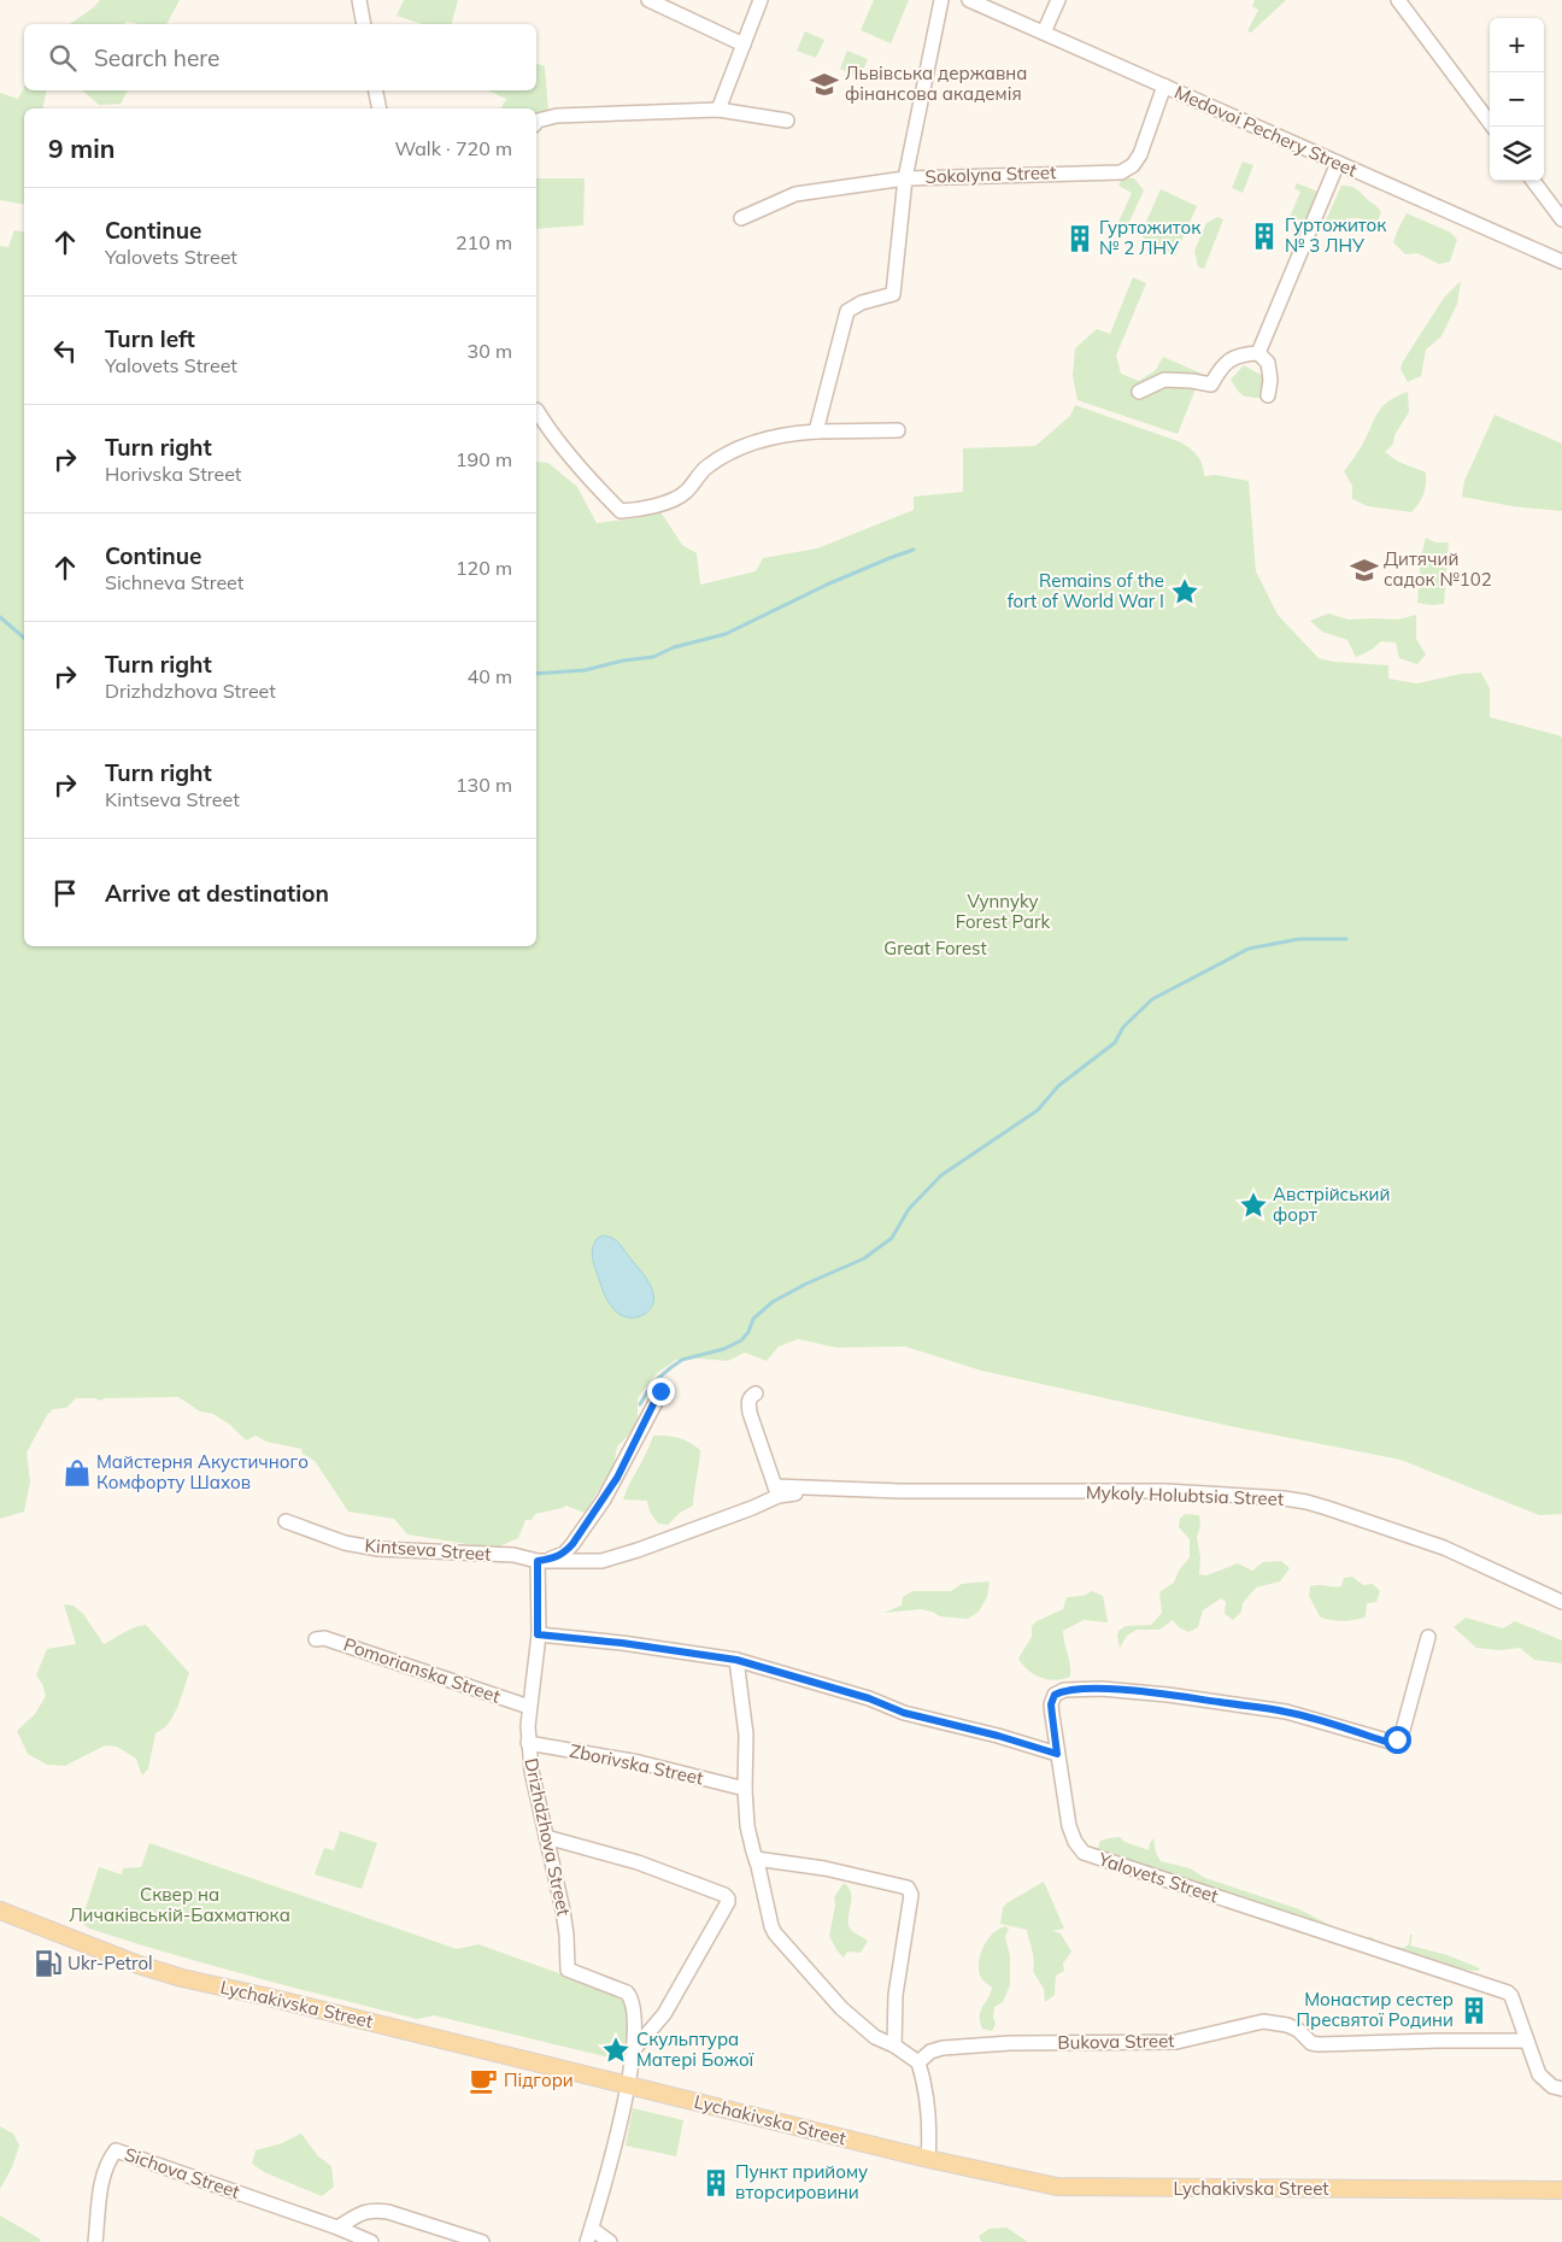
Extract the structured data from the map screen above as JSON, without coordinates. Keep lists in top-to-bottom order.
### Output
{
  "streets": {
    "main road": ["Lychakivska Street"],
    "street": [
      "Medovoi Pechery Street",
      "Sokolyna Street",
      "Mykoly Holubtsia Street",
      "Kintseva Street",
      "Pomorianska Street",
      "Zborivska Street",
      "Drizhdzhova Street",
      "Yalovets Street",
      "Bukova Street",
      "Sichova Street"
    ]
  },
  "crossings": [
    ["Medovoi Pechery Street", "Sokolyna Street"],
    ["Mykoly Holubtsia Street", "Kintseva Street"],
    ["Kintseva Street", "Drizhdzhova Street"],
    ["Pomorianska Street", "Drizhdzhova Street"],
    ["Zborivska Street", "Drizhdzhova Street"],
    ["Yalovets Street", "Bukova Street"]
  ],
  "parks": ["Vynnyky Forest Park", "Great Forest", "Сквер на Личаківській-Бахматюка"],
  "places": {
    "school or university": ["Львівська державна фінансова академія", "Дитячий садок №102"],
    "building": [
      "Гуртожиток № 3 ЛНУ",
      "Гуртожиток № 2 ЛНУ",
      "Монастир сестер Пресвятої Родини",
      "Пункт прийому вторсировини"
    ],
    "place": ["Remains of the fort of World War I", "Австрійський форт", "Скульптура Матері Божої"],
    "shop": ["Майстерня Акустичного Комфорту Шахов"],
    "fuel station": ["Ukr-Petrol"],
    "cafe": ["Підгори"]
  },
  "page": {
    "map_buttons": ["+", "−"],
    "search": "Search here",
    "heading": ["9 min", "Walk · 720 m"],
    "list": [
      ["Continue", "Yalovets Street", "210 m"],
      ["Turn left", "Yalovets Street", "30 m"],
      ["Turn right", "Horivska Street", "190 m"],
      ["Continue", "Sichneva Street", "120 m"],
      ["Turn right", "Drizhdzhova Street", "40 m"],
      ["Turn right", "Kintseva Street", "130 m"],
      "Arrive at destination"
    ]
  }
}
